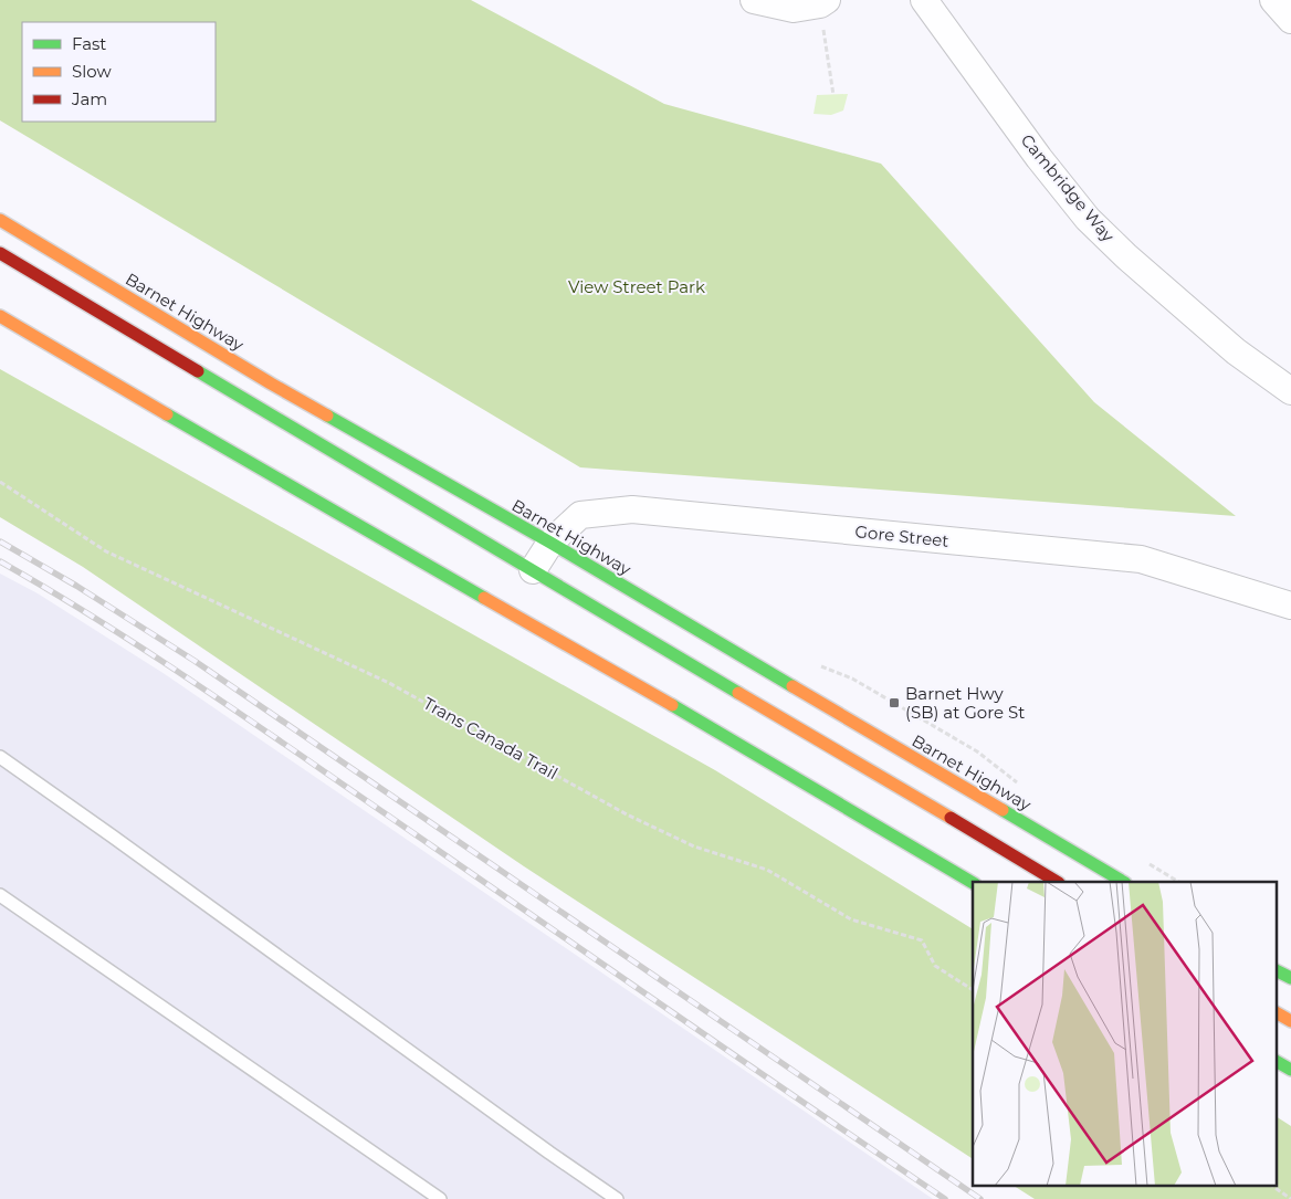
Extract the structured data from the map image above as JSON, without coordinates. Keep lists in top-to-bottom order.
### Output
{
  "streets": {
    "main road": ["Barnet Highway"],
    "street": ["Cambridge Way", "Gore Street"],
    "path": ["Trans Canada Trail"]
  },
  "crossings": [
    ["Barnet Highway", "Gore Street"]
  ],
  "parks": ["View Street Park"],
  "places": {
    "transit": ["Barnet Hwy (SB) at Gore St"]
  },
  "legend": ["Fast", "Slow", "Jam"]
}
